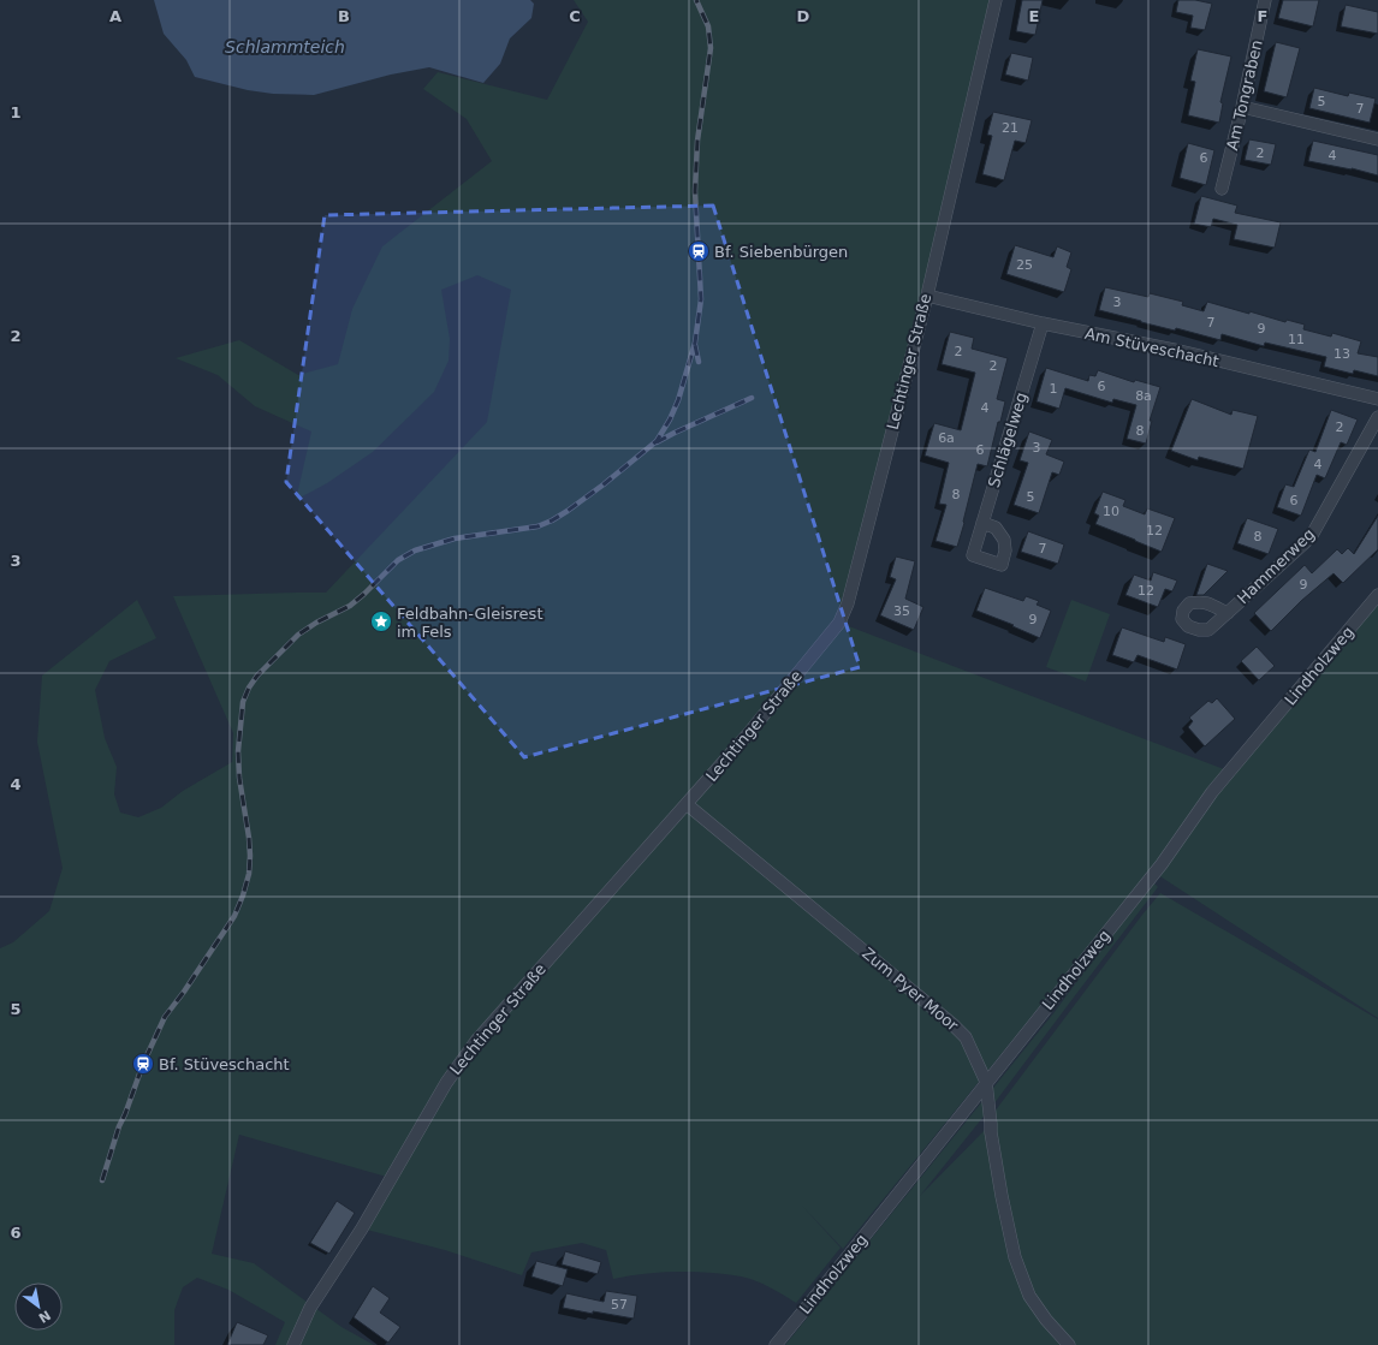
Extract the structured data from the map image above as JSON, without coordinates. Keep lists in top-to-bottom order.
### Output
{
  "streets": {
    "street": [
      "Am Tongraben",
      "Am Stüveschacht",
      "Lechtinger Straße",
      "Schlägelweg",
      "Hammerweg",
      "Lindholzweg",
      "Zum Pyer Moor"
    ]
  },
  "crossings": [
    ["Am Stüveschacht", "Lechtinger Straße"],
    ["Am Stüveschacht", "Schlägelweg"],
    ["Lechtinger Straße", "Zum Pyer Moor"],
    ["Lindholzweg", "Zum Pyer Moor"]
  ],
  "water": ["Schlammteich"],
  "places": {
    "station": ["Bf. Siebenbürgen", "Bf. Stüveschacht"],
    "place": ["Feldbahn-Gleisrest im Fels"]
  },
  "house_numbers": [
    "5",
    "7",
    "21",
    "2",
    "4",
    "6",
    "25",
    "3",
    "7",
    "9",
    "11",
    "2",
    "13",
    "2",
    "6",
    "1",
    "8a",
    "4",
    "2",
    "8",
    "6a",
    "3",
    "6",
    "4",
    "8",
    "5",
    "6",
    "10",
    "12",
    "8",
    "7",
    "9",
    "12",
    "35",
    "9",
    "57"
  ],
  "north": "bottom right",
  "grid": {
    "columns": [
      "A",
      "B",
      "C",
      "D",
      "E",
      "F"
    ],
    "rows": [
      "1",
      "2",
      "3",
      "4",
      "5",
      "6"
    ]
  }
}
